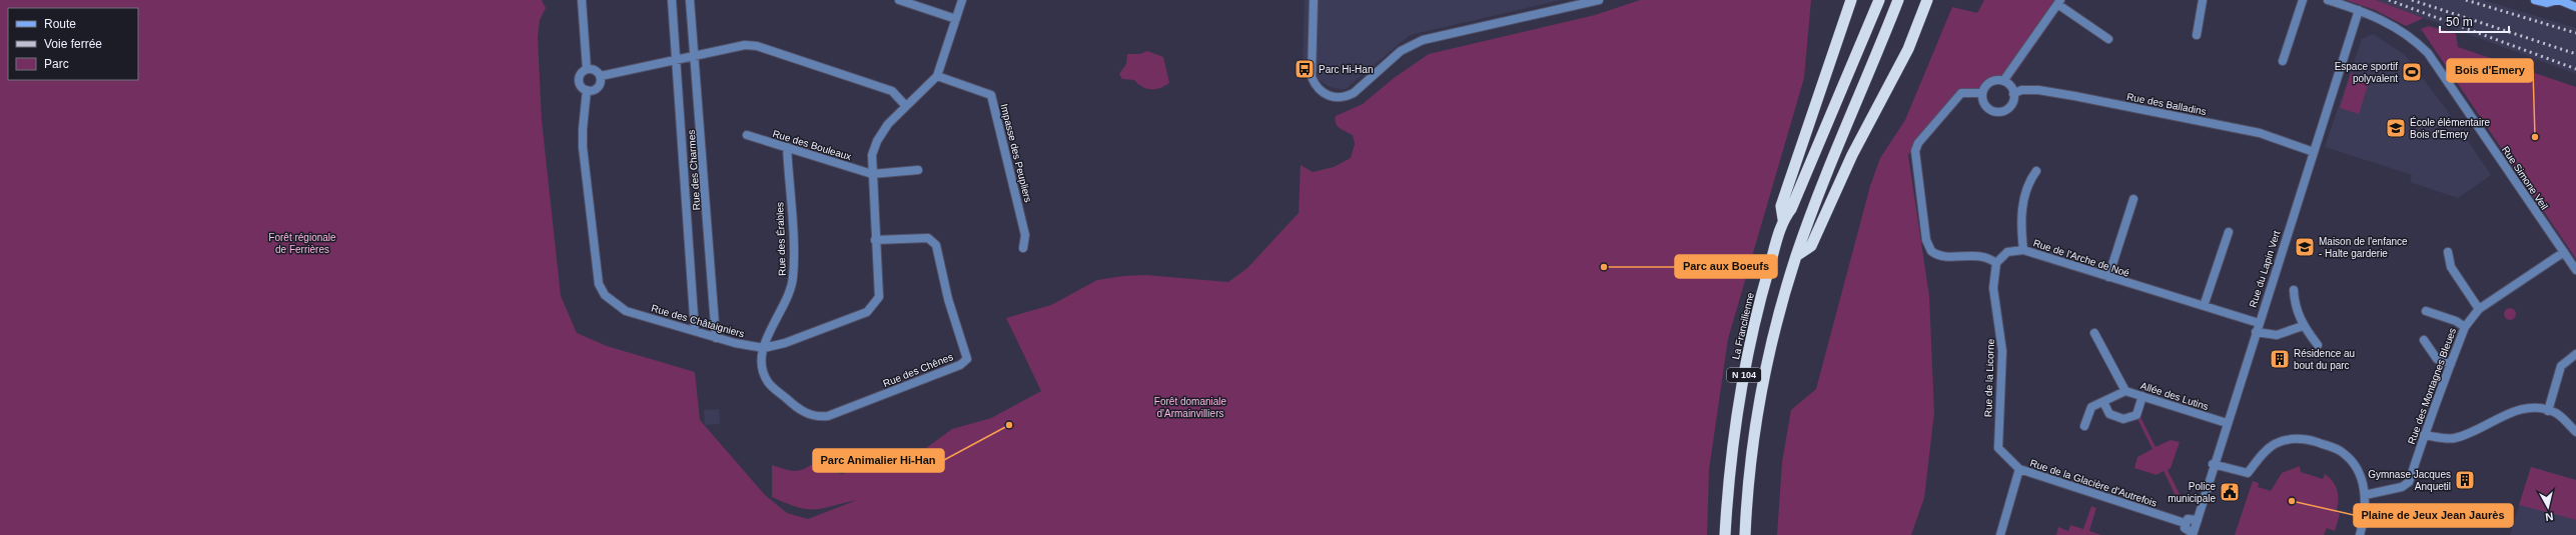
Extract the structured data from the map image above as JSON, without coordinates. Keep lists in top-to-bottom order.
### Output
{
  "streets": {
    "highway": ["La Francilienne", "N 104"],
    "street": [
      "Rue des Balladins",
      "Rue des Bouleaux",
      "Impasse des Peupliers",
      "Rue des Charmes",
      "Rue Simone Veil",
      "Rue des Érables",
      "Rue de l'Arche de Noé",
      "Rue du Lapin Vert",
      "Rue des Châtaigniers",
      "Rue des Chênes",
      "Rue de la Licorne",
      "Rue des Montagnes Bleues",
      "Allée des Lutins",
      "Rue de la Glacière d'Autrefois"
    ]
  },
  "crossings": [
    ["Rue des Balladins", "Rue du Lapin Vert"],
    ["Rue des Bouleaux", "Rue des Érables"],
    ["Rue des Bouleaux", "Rue des Châtaigniers"],
    ["Impasse des Peupliers", "Rue des Châtaigniers"],
    ["Rue des Charmes", "Rue des Châtaigniers"],
    ["Rue Simone Veil", "Rue du Lapin Vert"],
    ["Rue Simone Veil", "Rue des Montagnes Bleues"],
    ["Rue des Érables", "Rue des Châtaigniers"],
    ["Rue des Érables", "Rue des Chênes"],
    ["Rue de l'Arche de Noé", "Rue du Lapin Vert"],
    ["Rue de l'Arche de Noé", "Rue de la Licorne"],
    ["Rue du Lapin Vert", "Allée des Lutins"],
    ["Rue des Châtaigniers", "Rue des Chênes"],
    ["Rue de la Licorne", "Rue de la Glacière d'Autrefois"]
  ],
  "parks": ["Forêt régionale de Ferrières", "Forêt domaniale d'Armainvilliers"],
  "places": {
    "bus stop": ["Parc Hi-Han"],
    "sports": ["Espace sportif polyvalent"],
    "school or university": ["École élémentaire Bois d'Emery", "Maison de l'enfance - Halte garderie"],
    "other": [
      "Bois d'Emery",
      "Parc aux Boeufs",
      "Parc Animalier Hi-Han",
      "Plaine de Jeux Jean Jaurès"
    ],
    "building": ["Résidence au bout du parc", "Gymnase Jacques Anquetil"],
    "public building": ["Police municipale"]
  },
  "legend": ["Route", "Voie ferrée", "Parc"],
  "scale_bar": "50 m",
  "north": "bottom"
}
